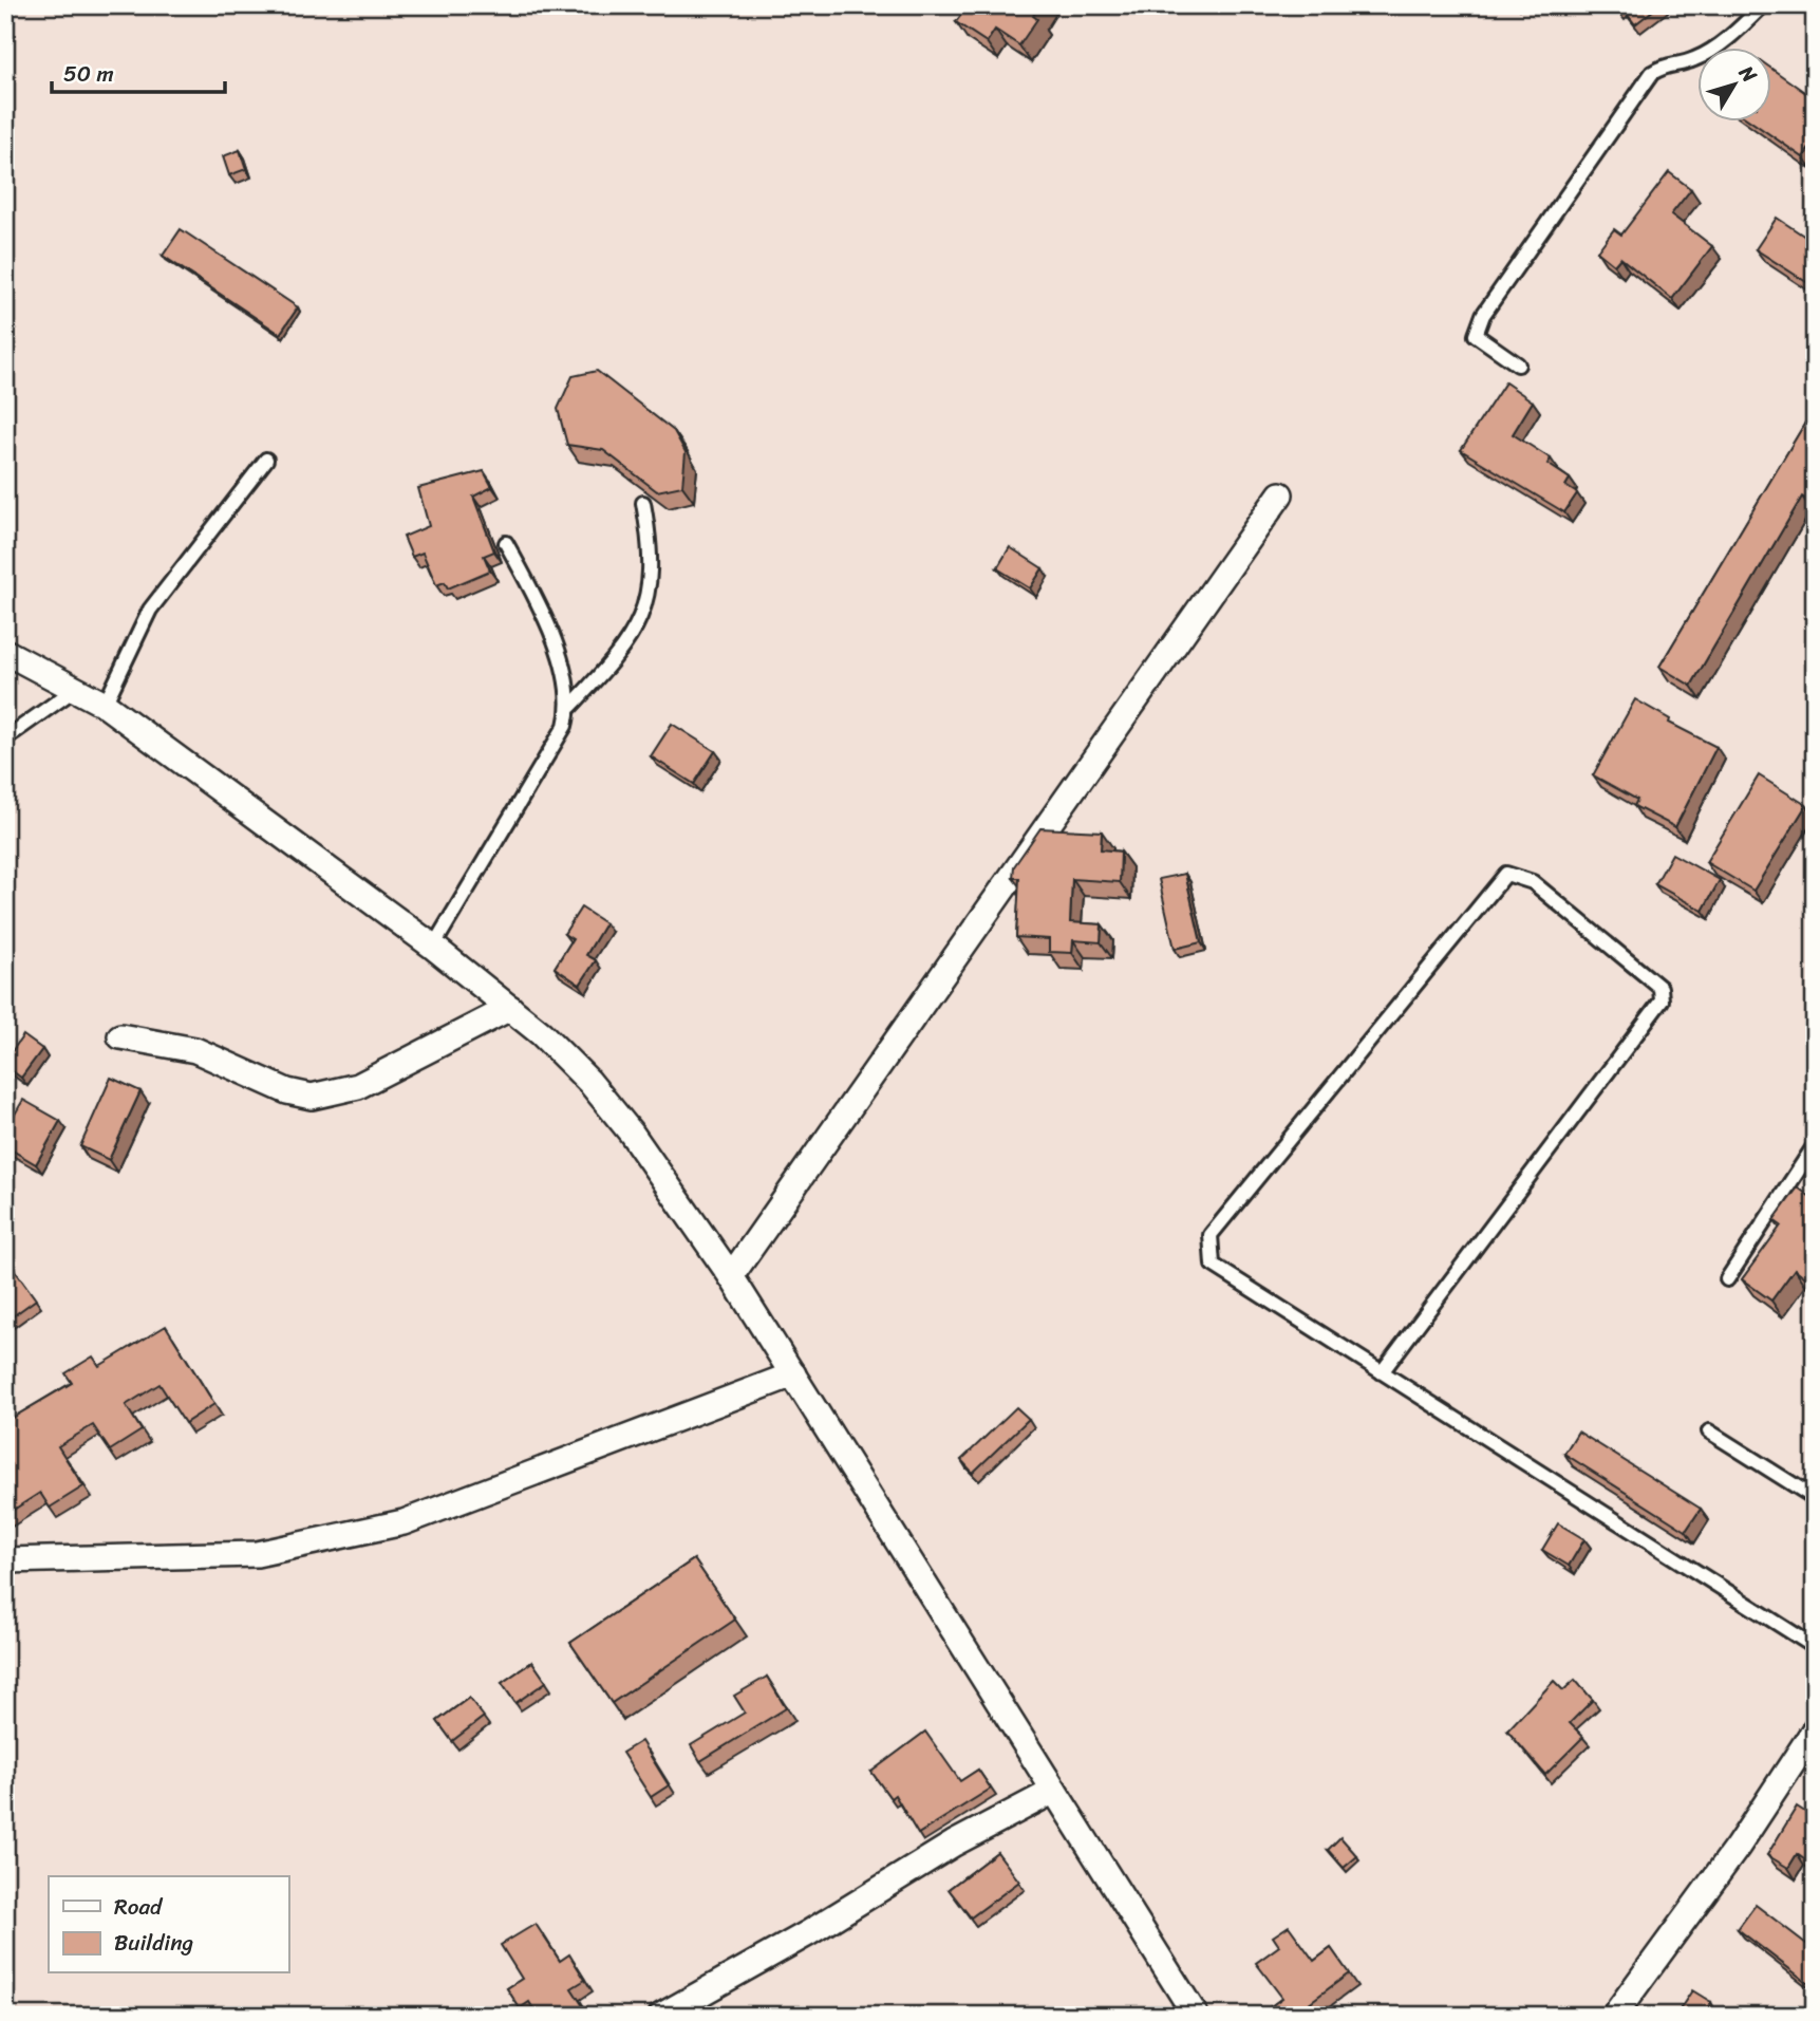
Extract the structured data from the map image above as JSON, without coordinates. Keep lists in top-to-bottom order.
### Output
{
  "legend": ["Road", "Building"],
  "scale_bar": "50 m",
  "north": "top right"
}
